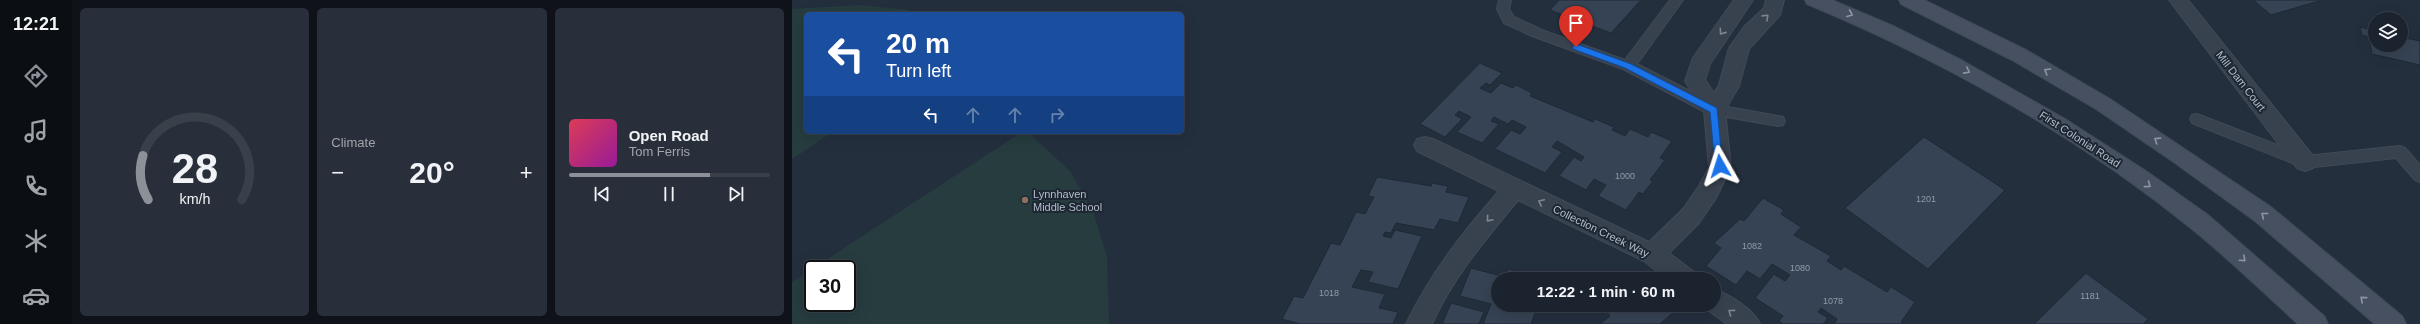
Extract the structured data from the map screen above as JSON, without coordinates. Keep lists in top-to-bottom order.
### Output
{
  "streets": {
    "main road": ["First Colonial Road"],
    "street": ["Mill Dam Court", "Collection Creek Way"]
  },
  "one_way": ["Collection Creek Way"],
  "places": ["Lynnhaven Middle School"],
  "house_numbers": [
    "1000",
    "1201",
    "1082",
    "1080",
    "1018",
    "1181",
    "1078"
  ],
  "page": {
    "tabs": "12:21",
    "tile": "Climate",
    "turn": ["20 m", "Turn left"],
    "song": ["Open Road", "Tom Ferris"],
    "heat": ["−", "20°", "+"],
    "limit": "30",
    "trip": "12:22 · 1 min · 60 m",
    "gauge": ["28", "km/h"]
  }
}
